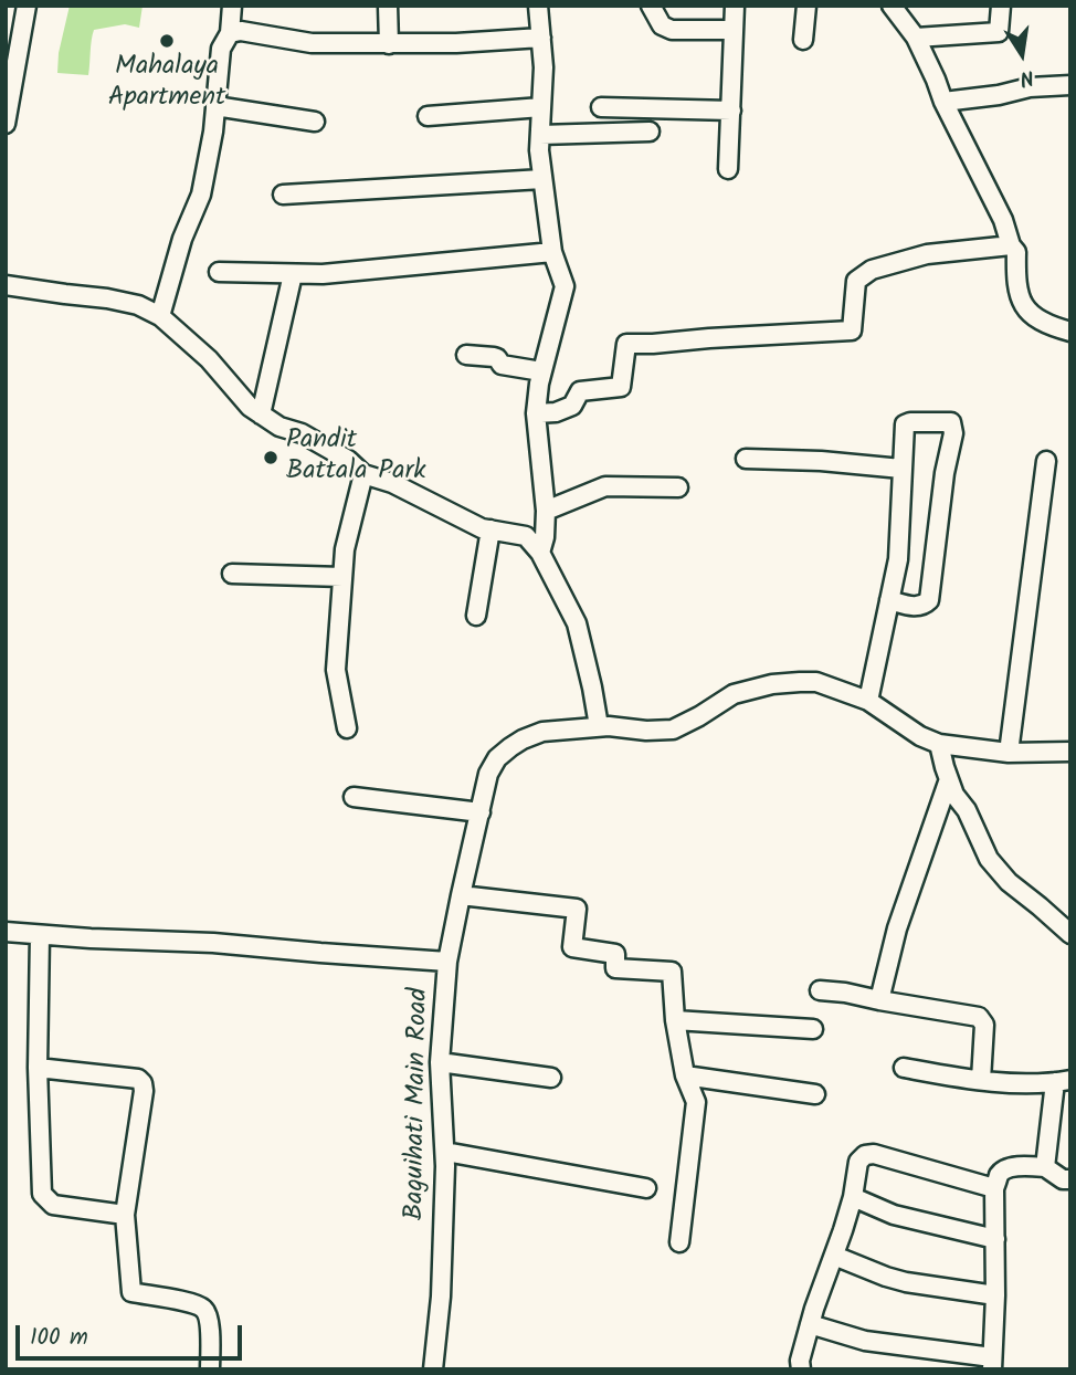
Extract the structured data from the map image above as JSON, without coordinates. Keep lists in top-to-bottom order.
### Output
{
  "streets": {
    "street": ["Baguihati Main Road"]
  },
  "places": ["Mahalaya Apartment", "Pandit Battala Park"],
  "scale_bar": "100 m",
  "north": "bottom"
}
